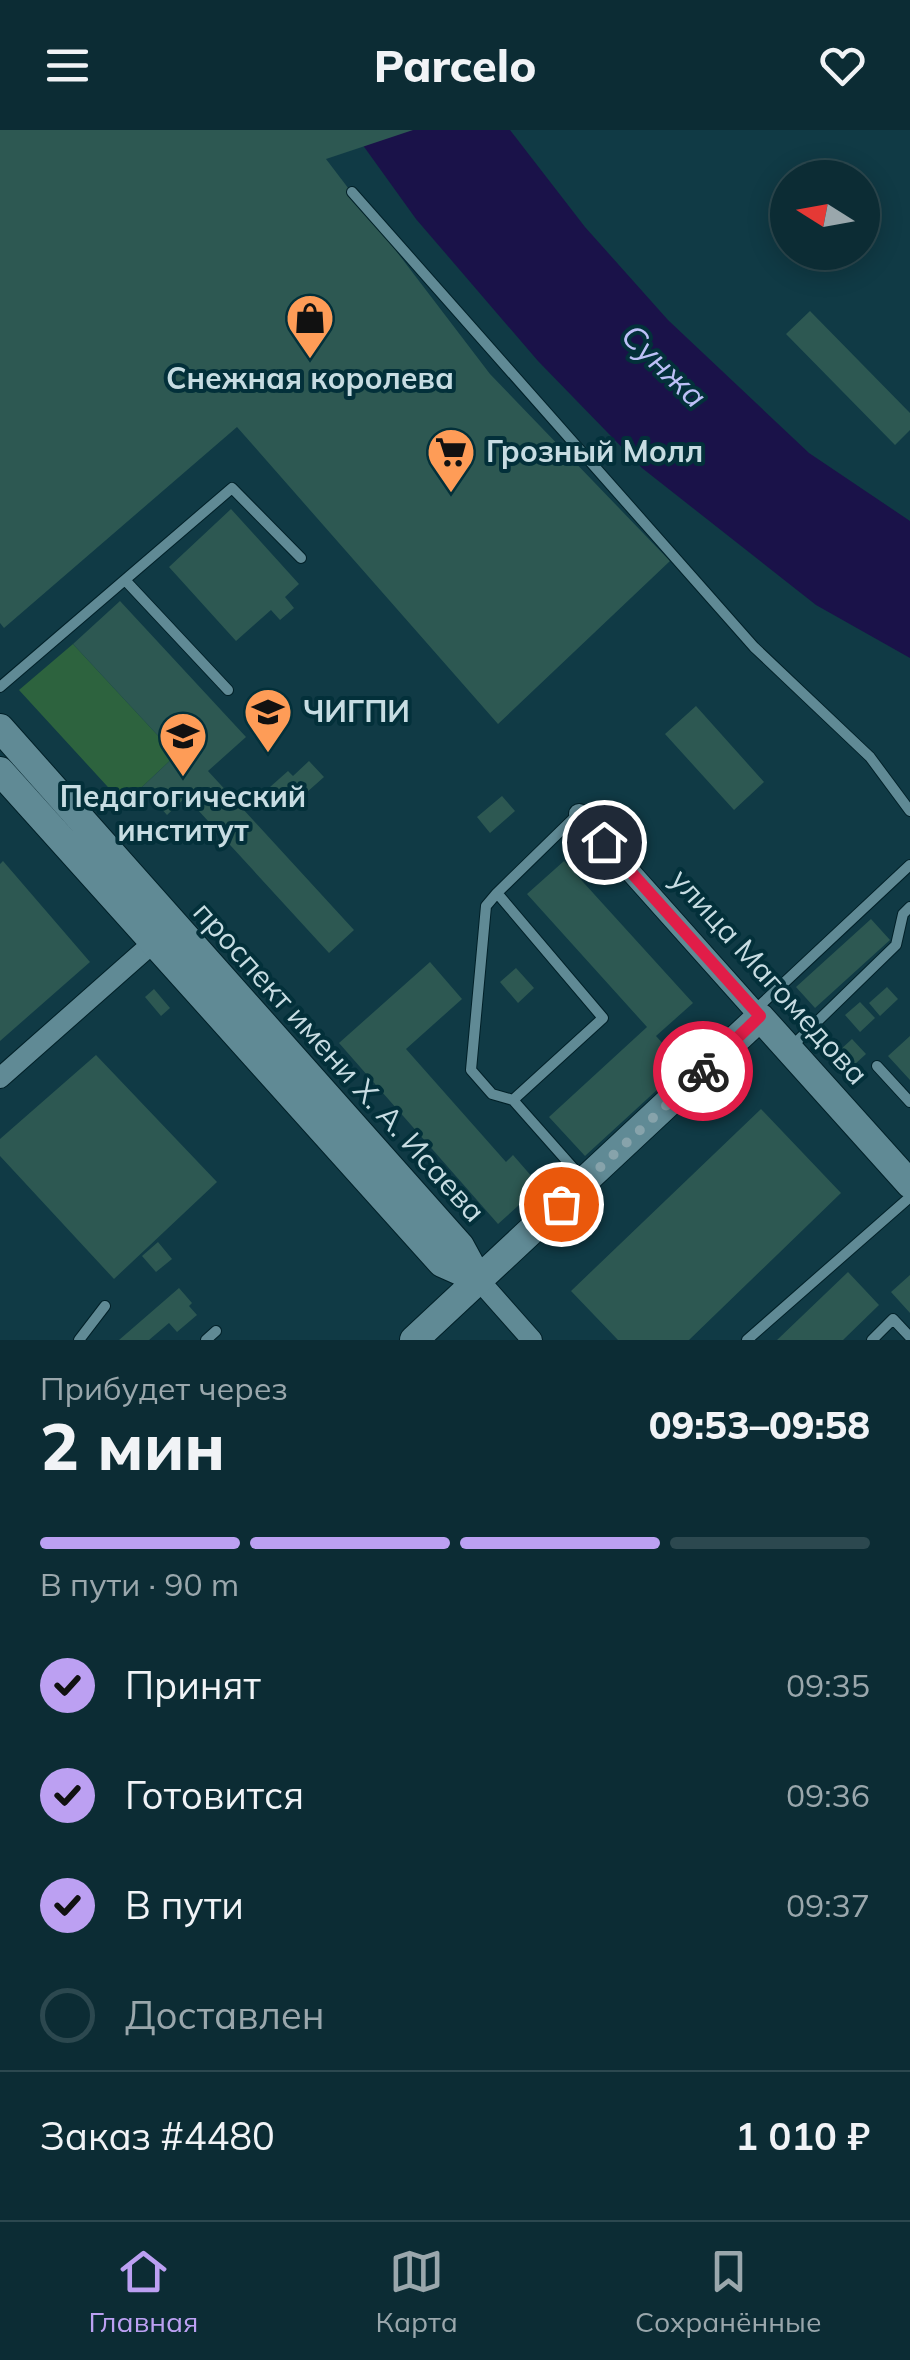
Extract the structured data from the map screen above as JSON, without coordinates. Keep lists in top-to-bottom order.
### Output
{
  "streets": {
    "main road": ["улица Магомедова", "проспект имени Х. А. Исаева"]
  },
  "water": ["Сунжа"],
  "places": {
    "shop": ["Снежная королева"],
    "supermarket": ["Грозный Молл"],
    "school or university": ["ЧИГПИ", "Педагогический институт"]
  },
  "north": "left",
  "page": {
    "header": "Parcelo",
    "heading": ["2 мин", "Прибудет через", "09:53–09:58"],
    "panel": ["Заказ #4480", "1 010 ₽"],
    "bar": "В пути · 90 m",
    "list": [
      ["Принят", "09:35"],
      ["Готовится", "09:36"],
      ["В пути", "09:37"],
      "Доставлен"
    ],
    "tabs": ["Главная", "Карта", "Сохранённые"]
  }
}
